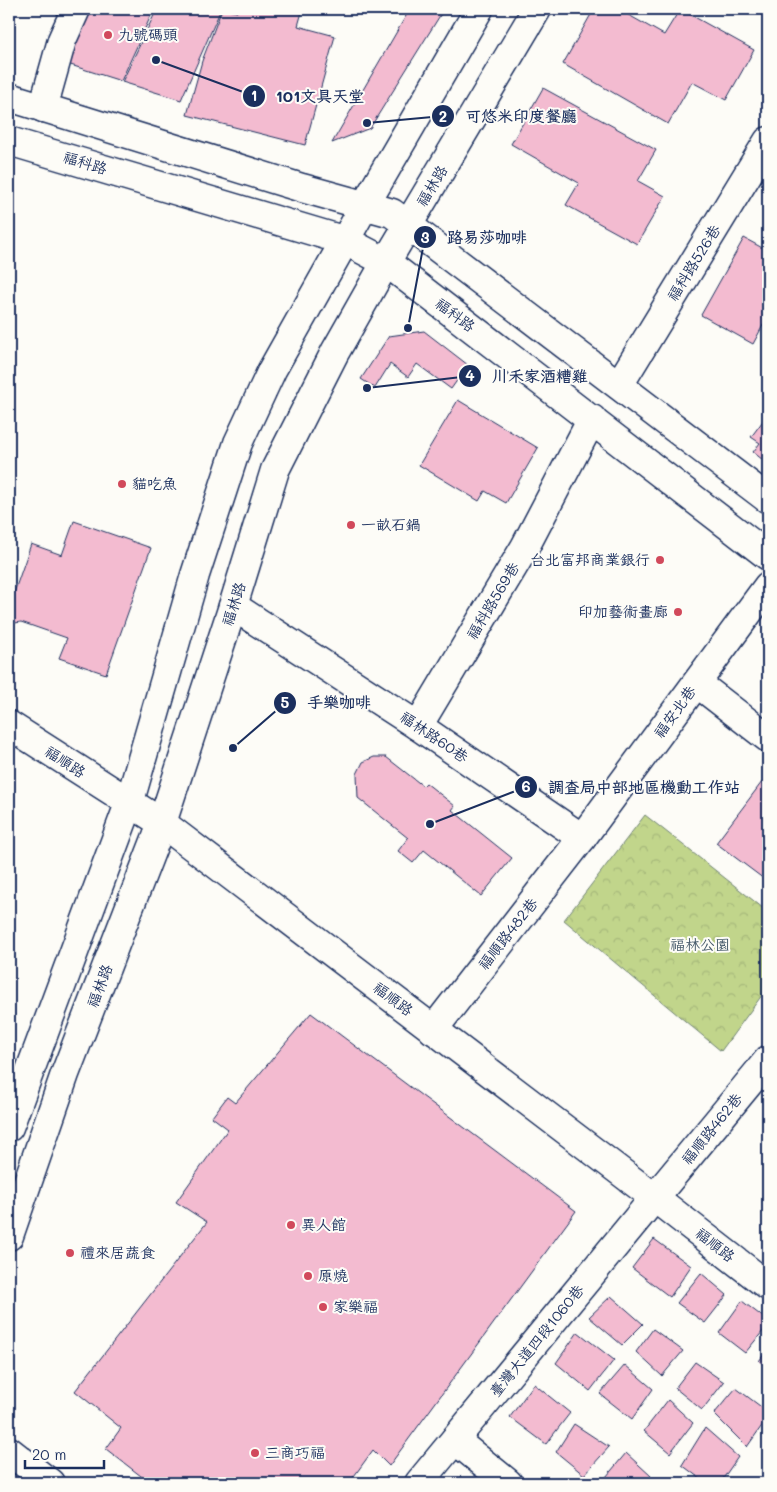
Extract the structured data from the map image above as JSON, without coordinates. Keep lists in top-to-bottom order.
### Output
{
  "streets": {
    "street": [
      "福科路",
      "福林路",
      "福科路526巷",
      "福科路569巷",
      "福安北巷",
      "福林路60巷",
      "福順路",
      "福順路482巷",
      "福順路462巷",
      "臺灣大道四段1060巷"
    ]
  },
  "crossings": [
    ["福科路", "福林路"],
    ["福科路", "福科路569巷"],
    ["福林路", "福林路60巷"],
    ["福林路", "福順路"],
    ["福科路569巷", "福林路60巷"],
    ["福安北巷", "福林路60巷"],
    ["福安北巷", "福順路482巷"],
    ["福林路60巷", "福順路482巷"],
    ["福順路", "福順路482巷"],
    ["福順路", "福順路462巷"],
    ["福順路", "臺灣大道四段1060巷"],
    ["福順路462巷", "臺灣大道四段1060巷"]
  ],
  "parks": ["福林公園"],
  "places": [
    "九號碼頭",
    "101文具天堂",
    "可悠米印度餐廳",
    "路易莎咖啡",
    "川禾家酒糟雞",
    "貓吃魚",
    "一畝石鍋",
    "台北富邦商業銀行",
    "印加藝術畫廊",
    "手樂咖啡",
    "調查局中部地區機動工作站",
    "異人館",
    "禮來居蔬食",
    "原燒",
    "家樂福",
    "三商巧福"
  ],
  "scale_bar": "20 m"
}
